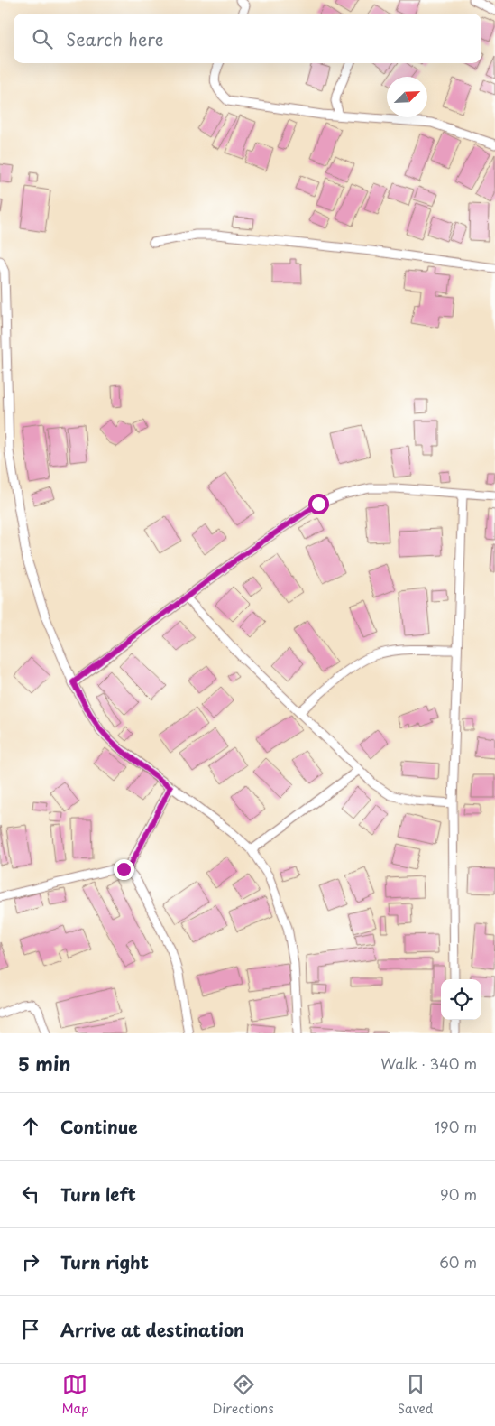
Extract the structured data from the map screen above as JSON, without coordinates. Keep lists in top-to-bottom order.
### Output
{
  "north": "top right",
  "page": {
    "search": "Search here",
    "heading": ["5 min", "Walk · 340 m"],
    "list": [
      ["Continue", "190 m"],
      ["Turn left", "90 m"],
      ["Turn right", "60 m"],
      "Arrive at destination"
    ],
    "nav": ["Map", "Directions", "Saved"]
  }
}
